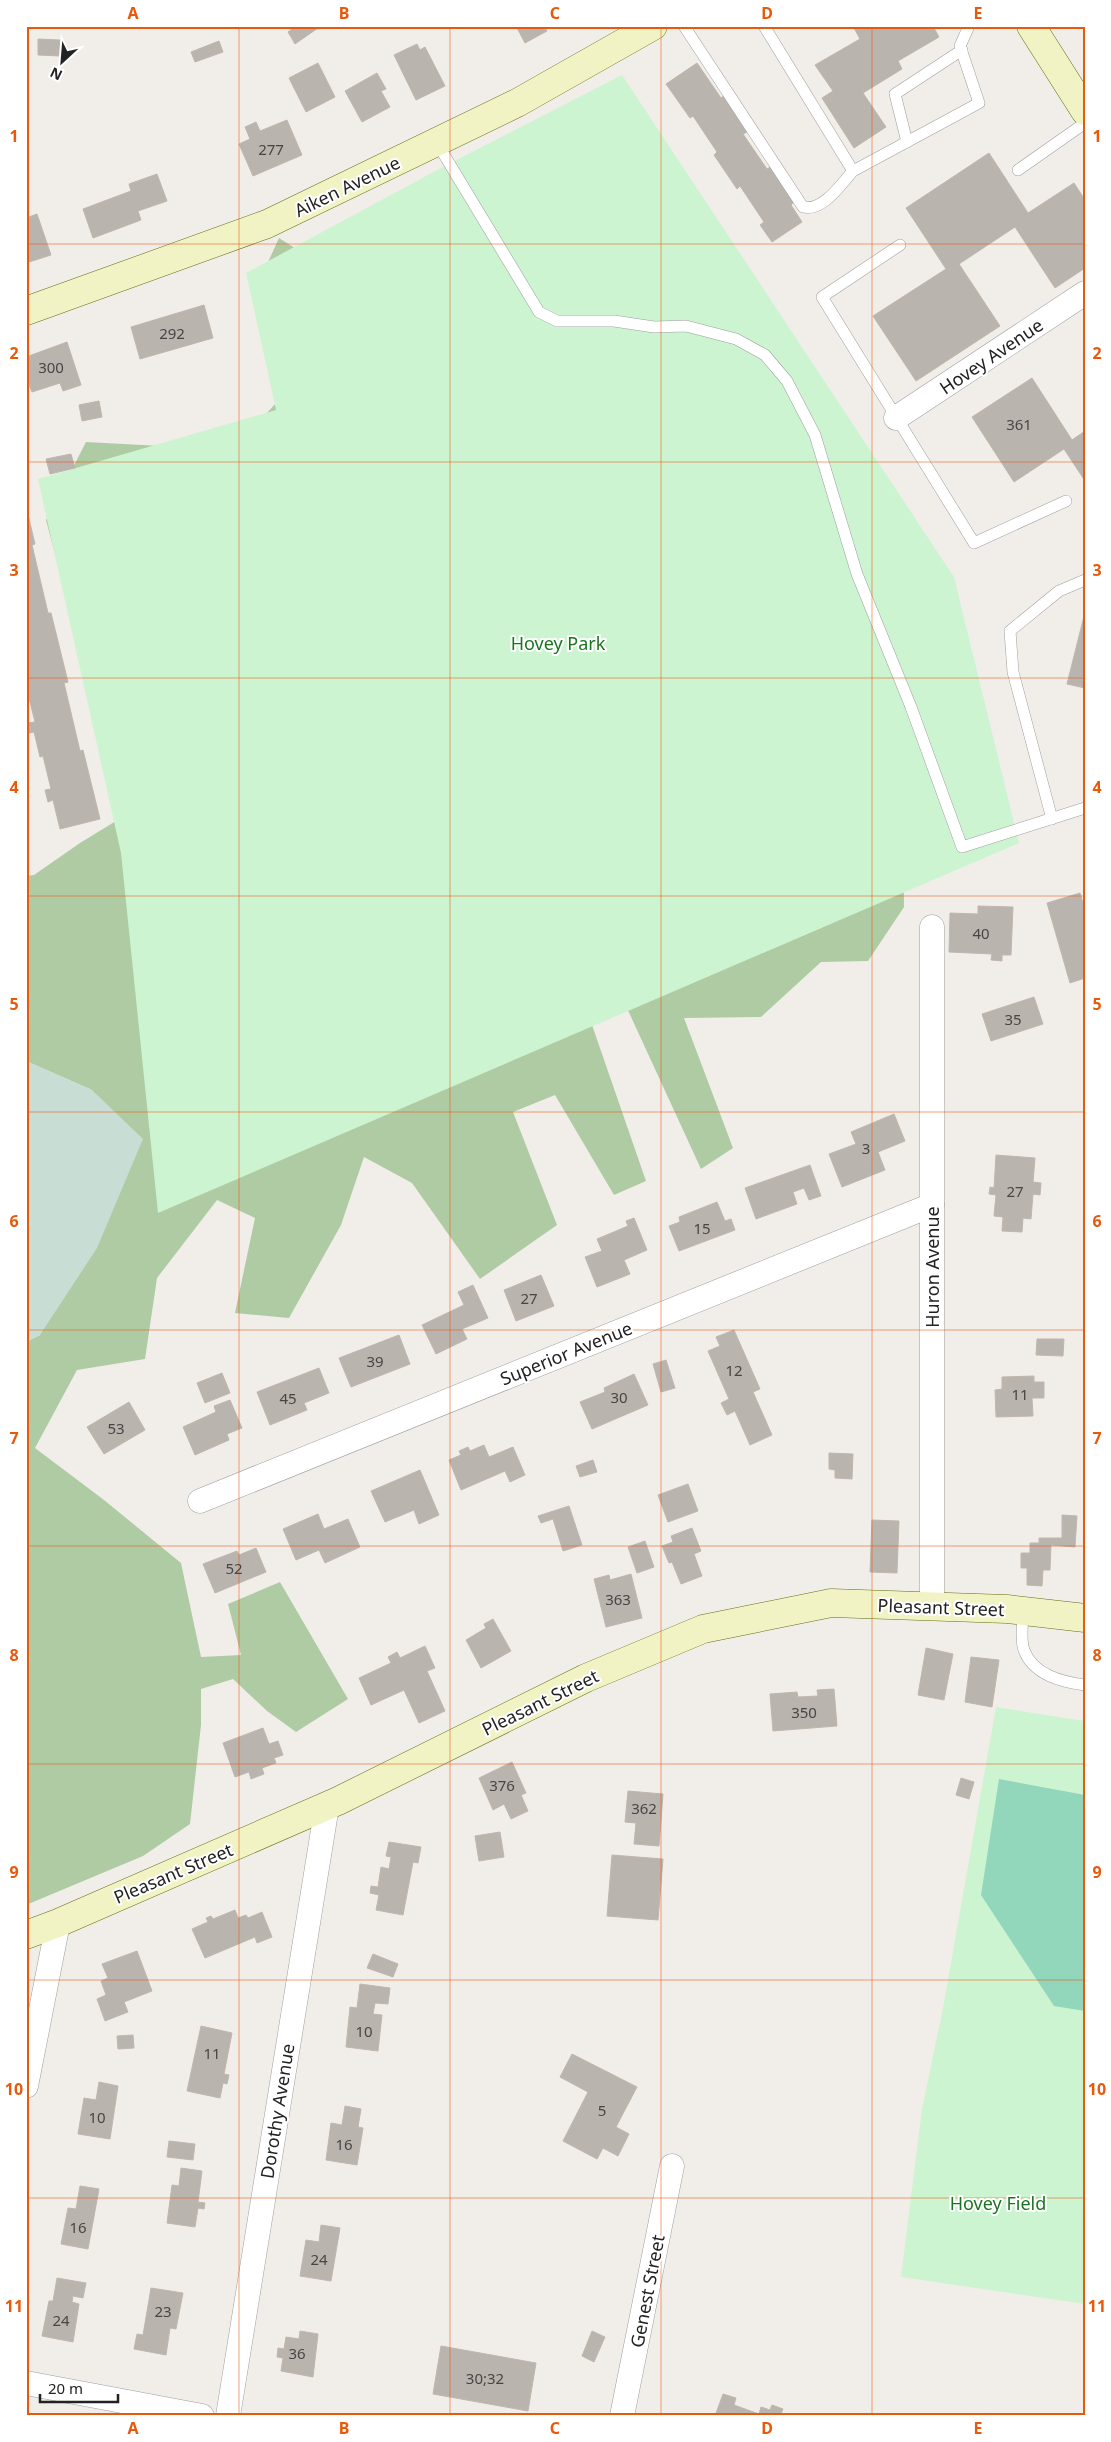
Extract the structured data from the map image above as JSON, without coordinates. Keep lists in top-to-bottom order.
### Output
{
  "streets": {
    "main road": ["Aiken Avenue", "Pleasant Street"],
    "street": [
      "Hovey Avenue",
      "Huron Avenue",
      "Superior Avenue",
      "Dorothy Avenue",
      "Genest Street"
    ]
  },
  "crossings": [
    ["Huron Avenue", "Superior Avenue"],
    ["Huron Avenue", "Pleasant Street"],
    ["Pleasant Street", "Dorothy Avenue"]
  ],
  "parks": ["Hovey Park", "Hovey Field"],
  "house_numbers": [
    "277",
    "292",
    "300",
    "361",
    "40",
    "35",
    "3",
    "27",
    "15",
    "27",
    "39",
    "12",
    "11",
    "30",
    "45",
    "53",
    "52",
    "363",
    "350",
    "376",
    "362",
    "10",
    "11",
    "5",
    "10",
    "16",
    "16",
    "24",
    "23",
    "24",
    "36",
    "30;32"
  ],
  "scale_bar": "20 m",
  "north": "bottom left",
  "grid": {
    "columns": [
      "A",
      "B",
      "C",
      "D",
      "E"
    ],
    "rows": [
      "1",
      "2",
      "3",
      "4",
      "5",
      "6",
      "7",
      "8",
      "9",
      "10",
      "11"
    ]
  }
}
